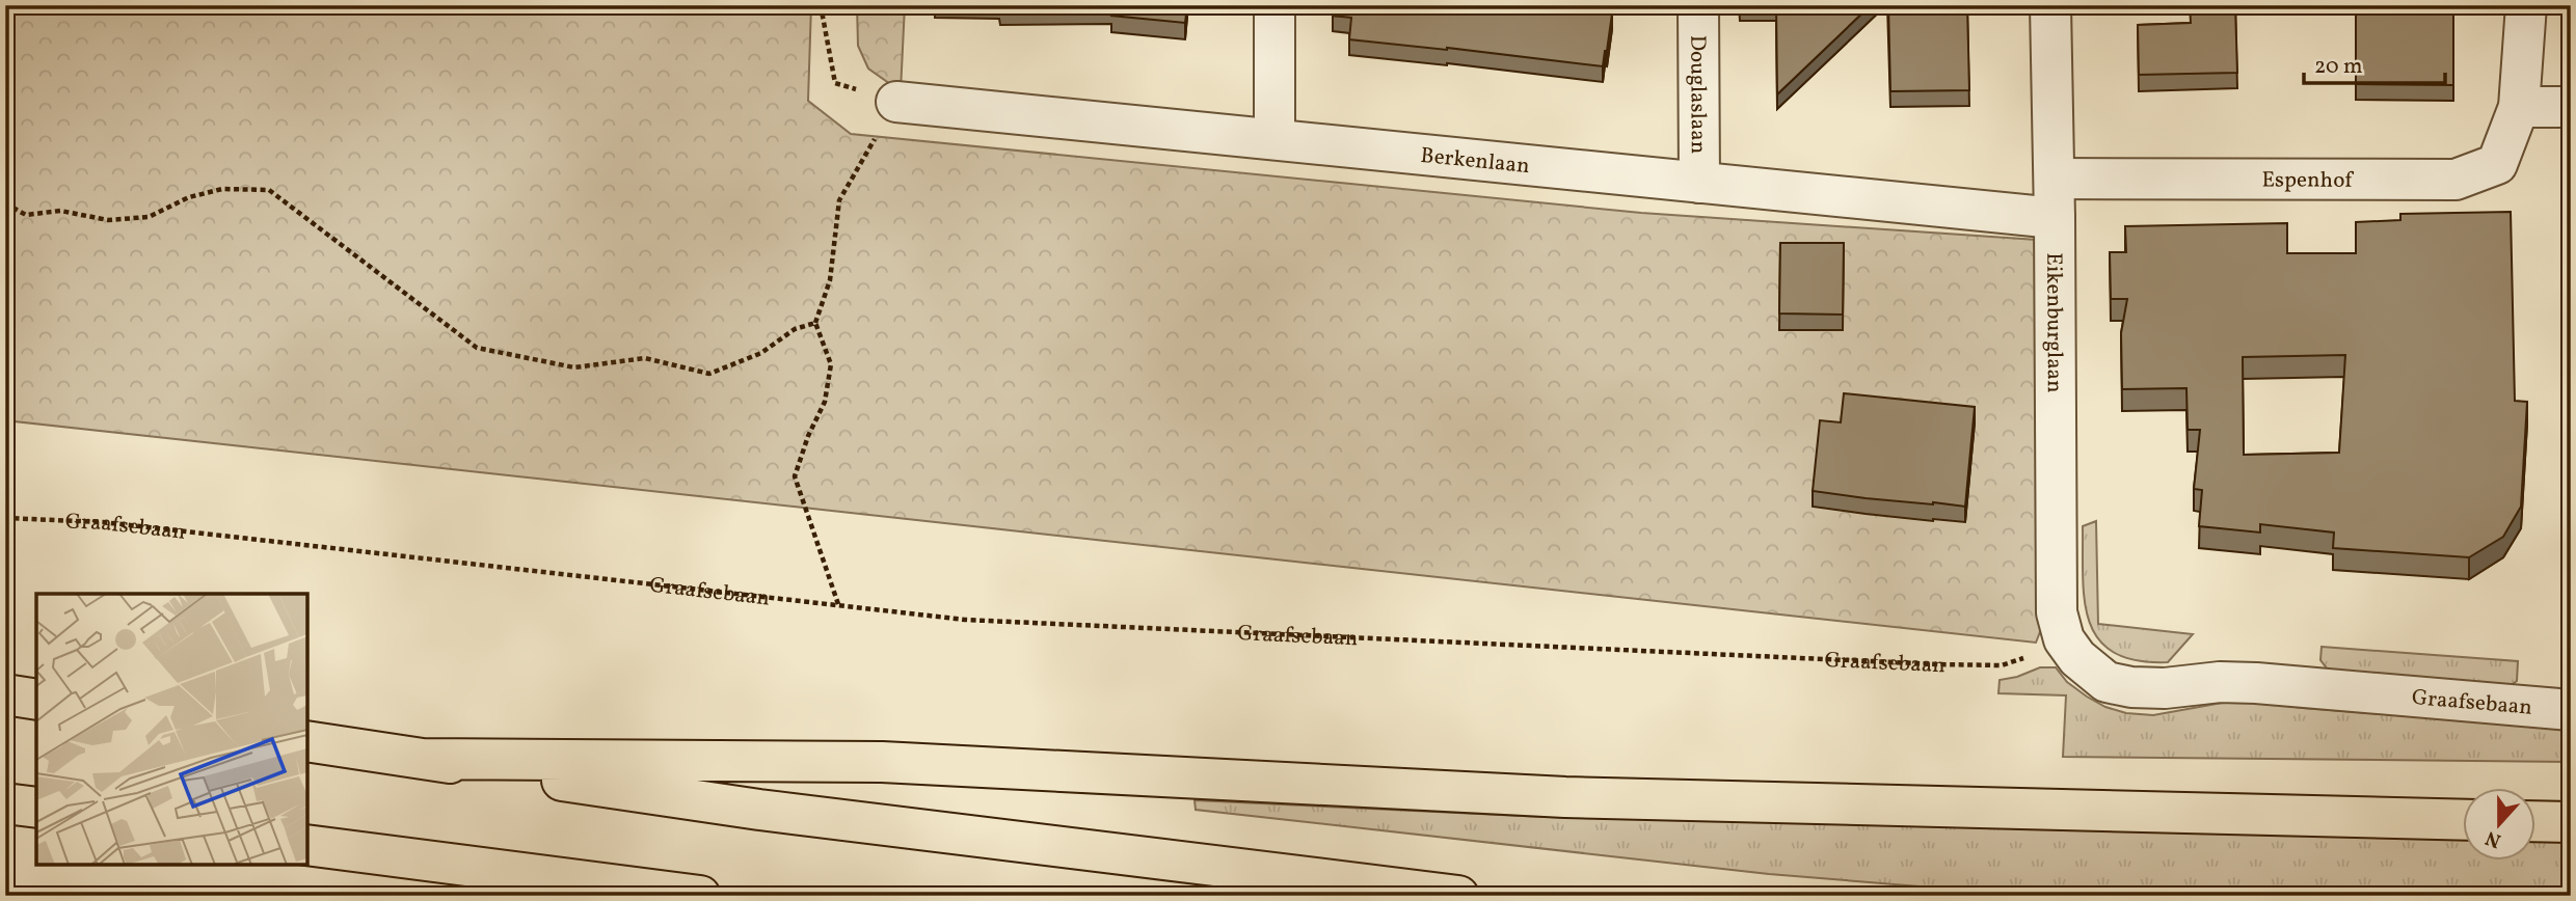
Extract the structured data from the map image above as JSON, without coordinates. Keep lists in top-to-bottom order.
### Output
{
  "streets": {
    "street": [
      "Douglaslaan",
      "Berkenlaan",
      "Espenhof",
      "Eikenburglaan",
      "Graafsebaan"
    ]
  },
  "crossings": [
    ["Douglaslaan", "Berkenlaan"],
    ["Berkenlaan", "Eikenburglaan"],
    ["Espenhof", "Eikenburglaan"],
    ["Eikenburglaan", "Graafsebaan"]
  ],
  "scale_bar": "20 m",
  "north": "bottom"
}
